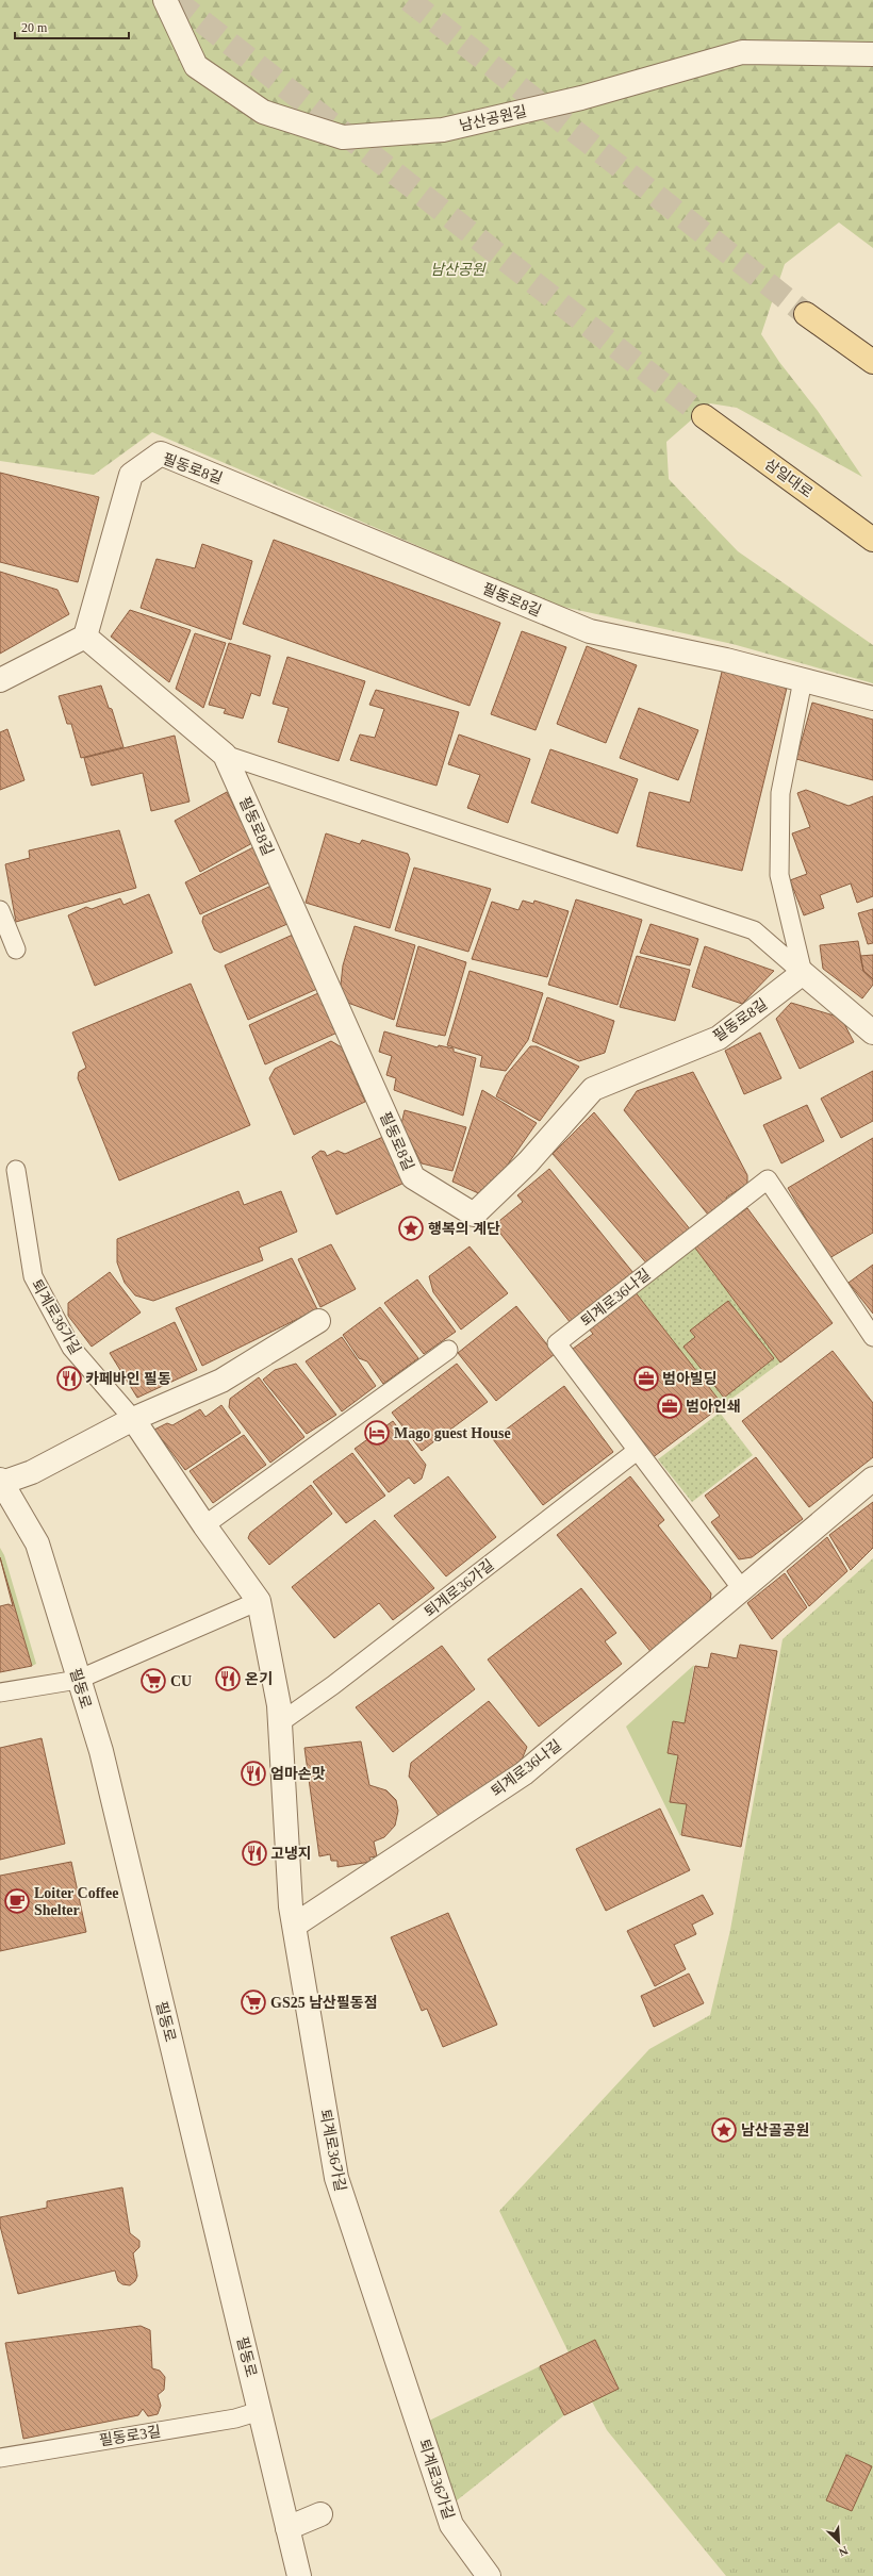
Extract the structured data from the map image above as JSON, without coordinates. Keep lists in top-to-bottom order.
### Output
{
  "streets": {
    "main road": ["삼일대로"],
    "street": [
      "남산공원길",
      "필동로8길",
      "퇴계로36나길",
      "퇴계로36가길",
      "필동로"
    ],
    "lane": ["필동로3길"]
  },
  "crossings": [
    ["퇴계로36나길", "퇴계로36가길"],
    ["필동로", "필동로3길"]
  ],
  "parks": ["남산공원"],
  "places": {
    "place": ["행복의 계단", "남산골공원"],
    "restaurant": [
      "카페바인 필동",
      "온기",
      "엄마손맛",
      "고냉지"
    ],
    "office": ["범아빌딩", "범아인쇄"],
    "hotel": ["Mago guest House"],
    "supermarket": ["CU", "GS25 남산필동점"],
    "cafe": ["Loiter Coffee Shelter"]
  },
  "scale_bar": "20 m",
  "north": "bottom right"
}
